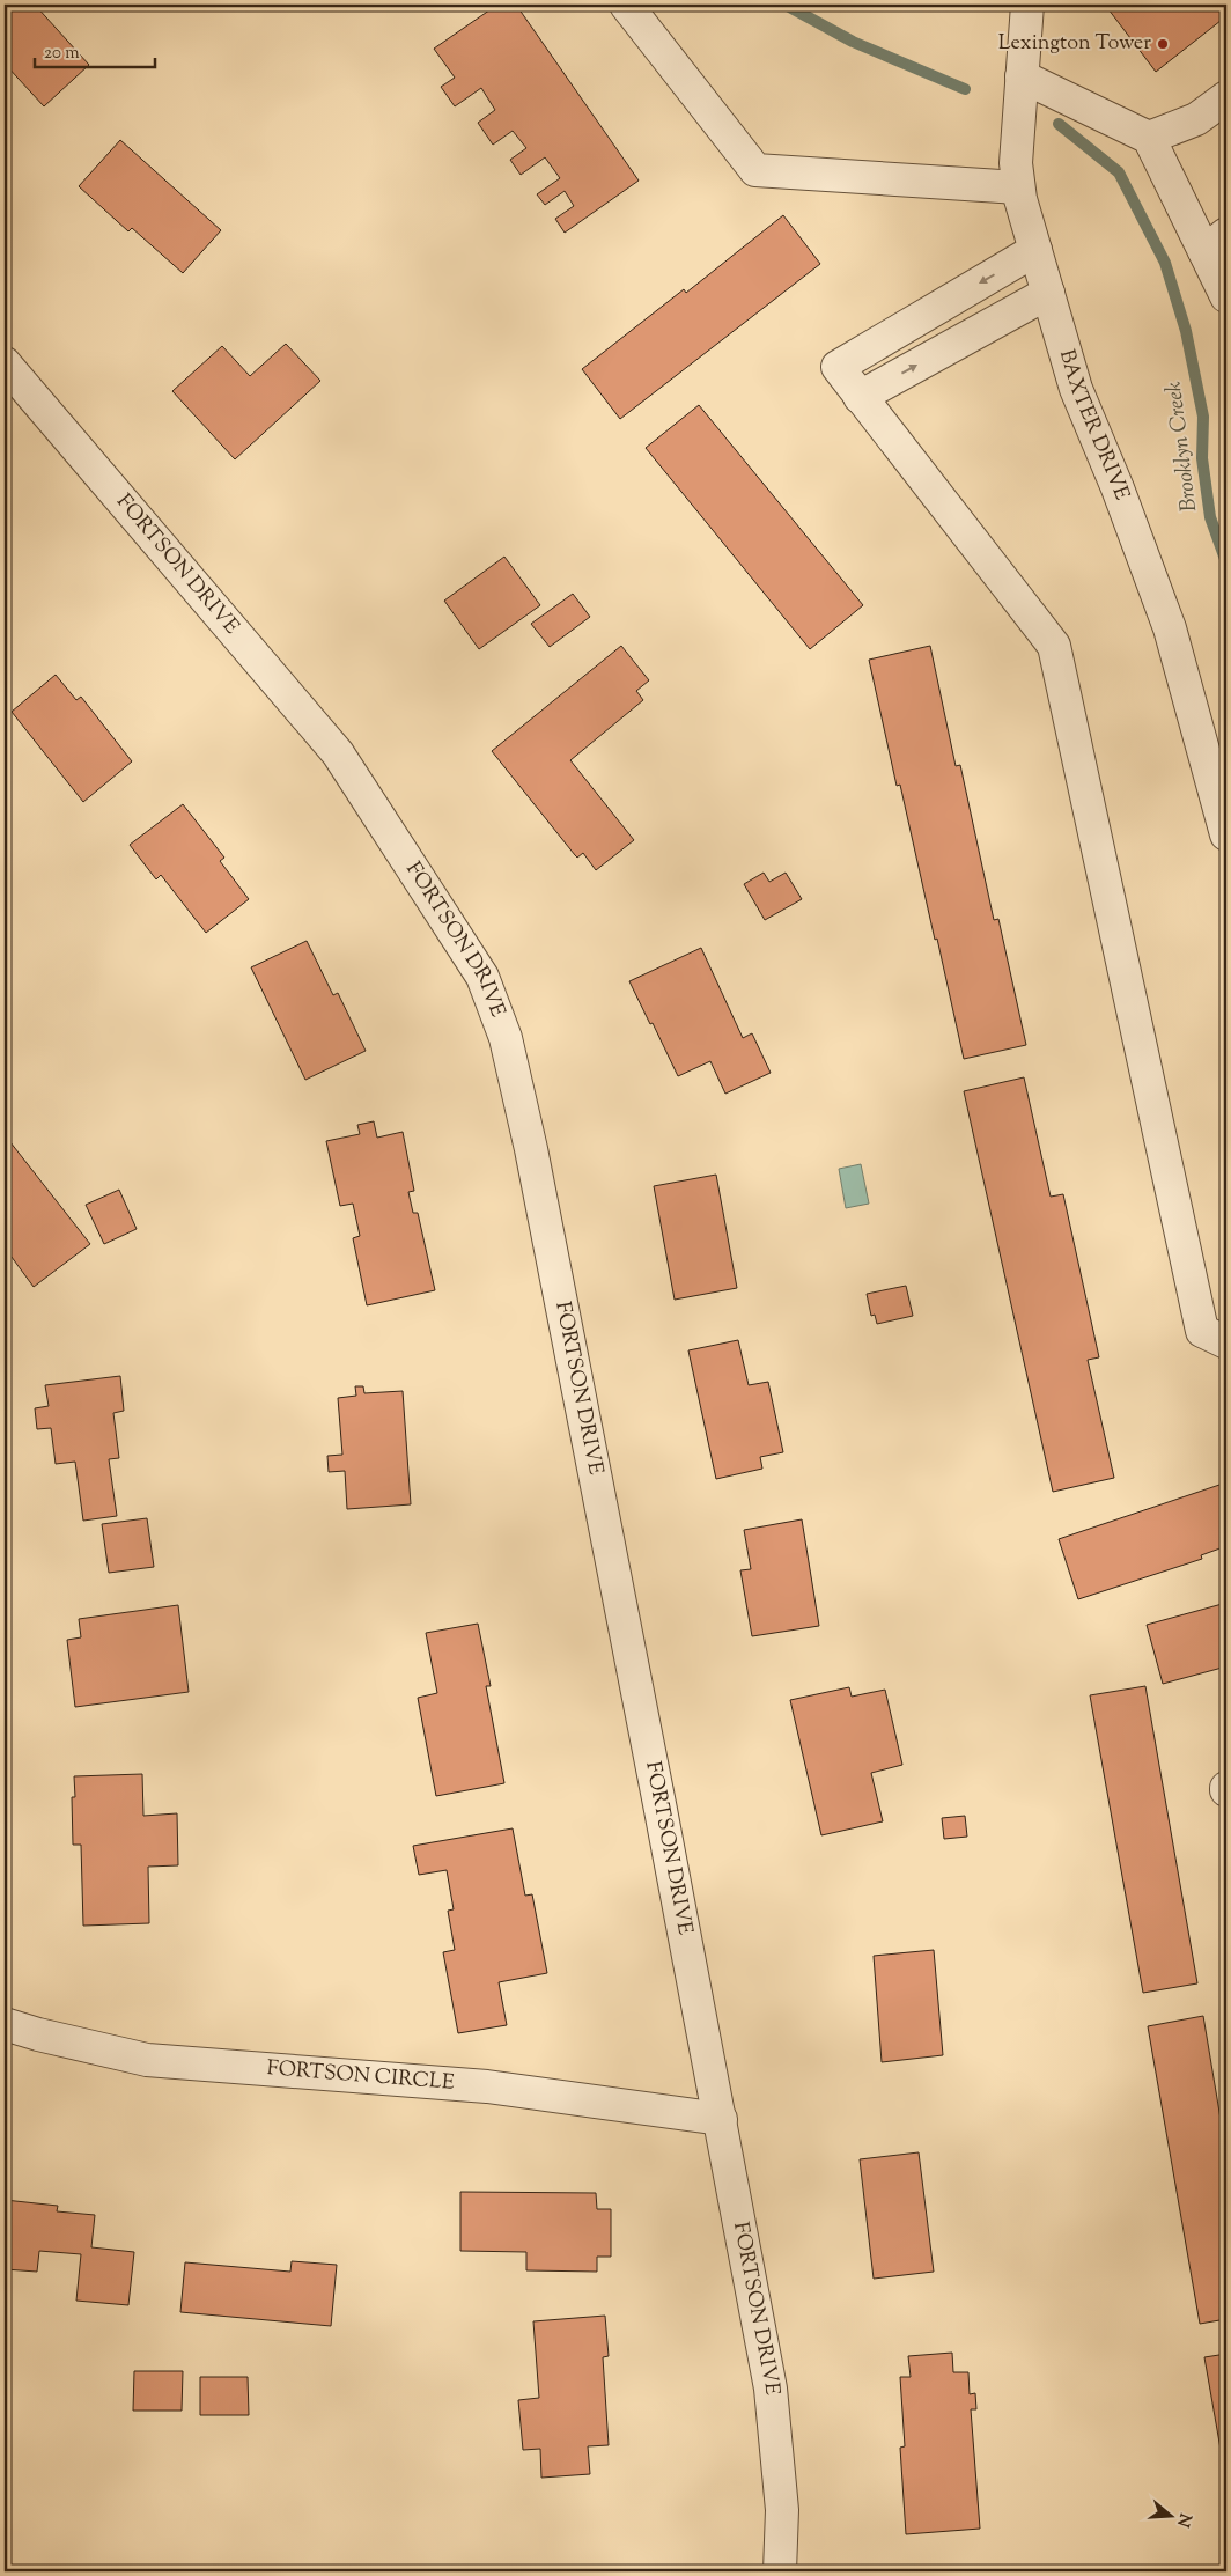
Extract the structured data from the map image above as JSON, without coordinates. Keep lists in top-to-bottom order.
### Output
{
  "streets": {
    "street": ["BAXTER DRIVE", "FORTSON DRIVE", "FORTSON CIRCLE"]
  },
  "crossings": [
    ["FORTSON DRIVE", "FORTSON CIRCLE"]
  ],
  "water": ["Brooklyn Creek"],
  "places": ["Lexington Tower"],
  "scale_bar": "20 m",
  "north": "right"
}
